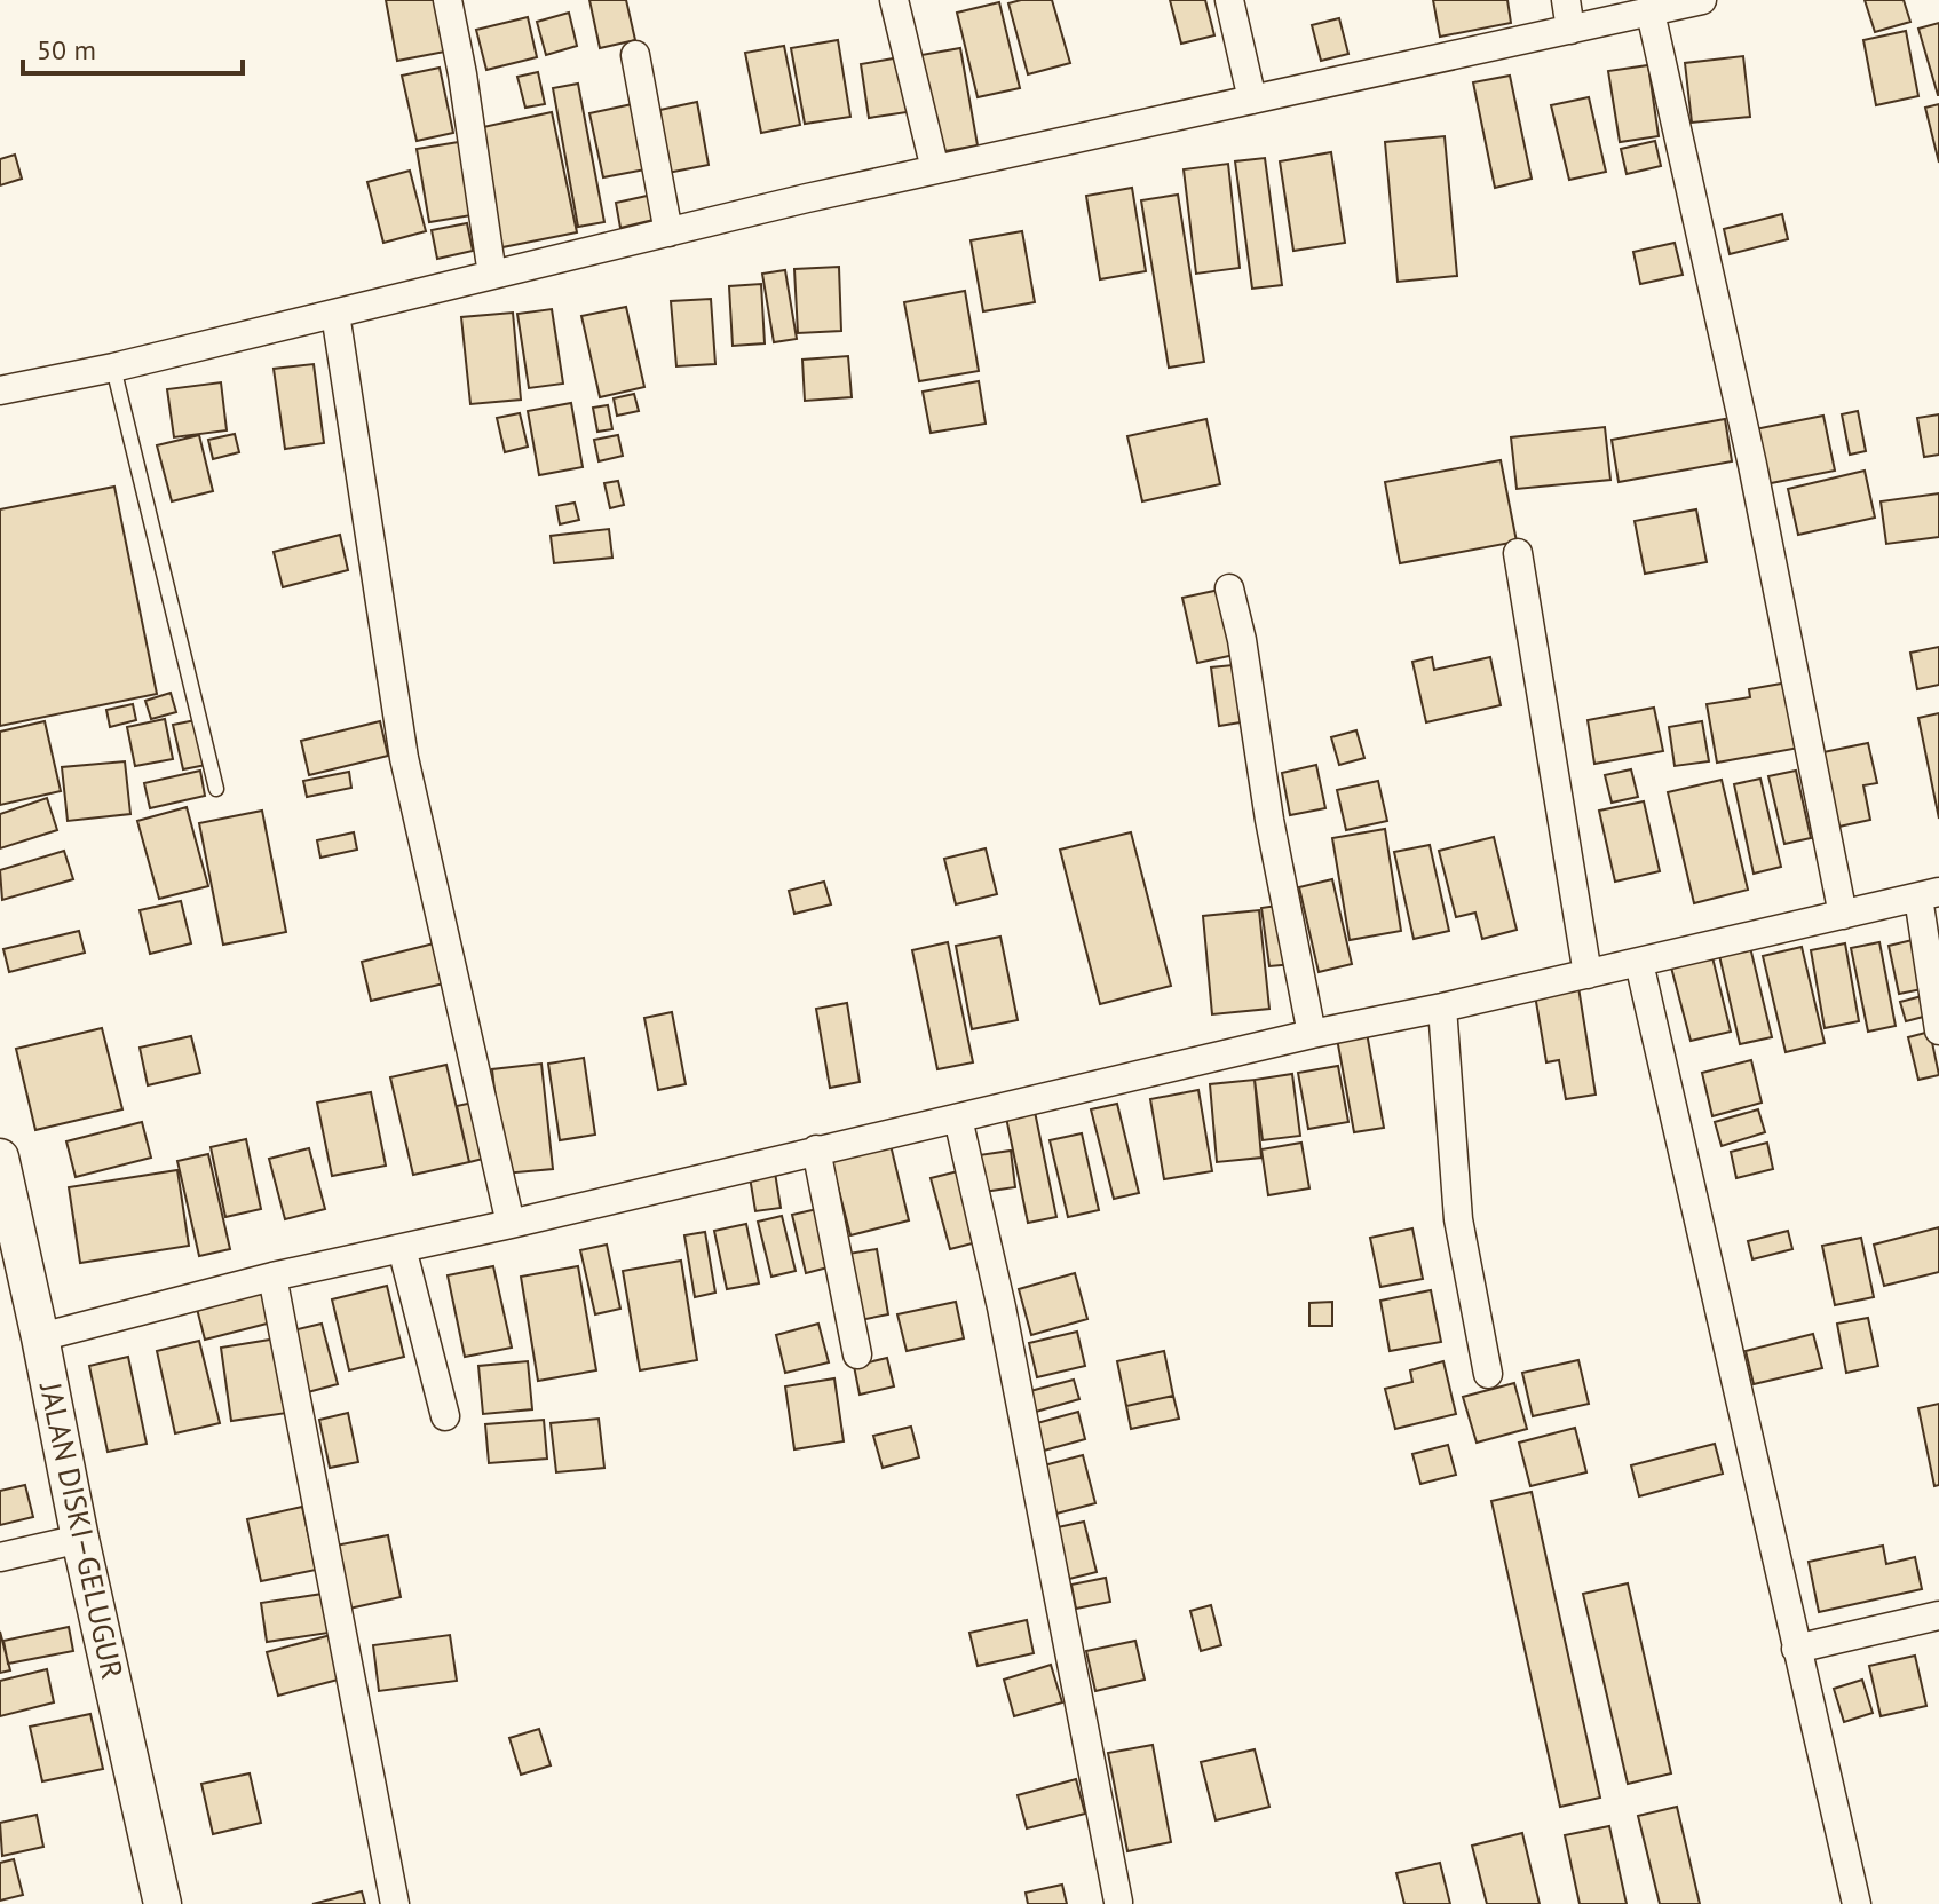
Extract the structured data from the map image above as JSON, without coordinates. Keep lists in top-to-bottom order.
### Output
{
  "streets": {
    "main road": ["JALAN DISKI–GELUGUR"]
  },
  "scale_bar": "50 m"
}
